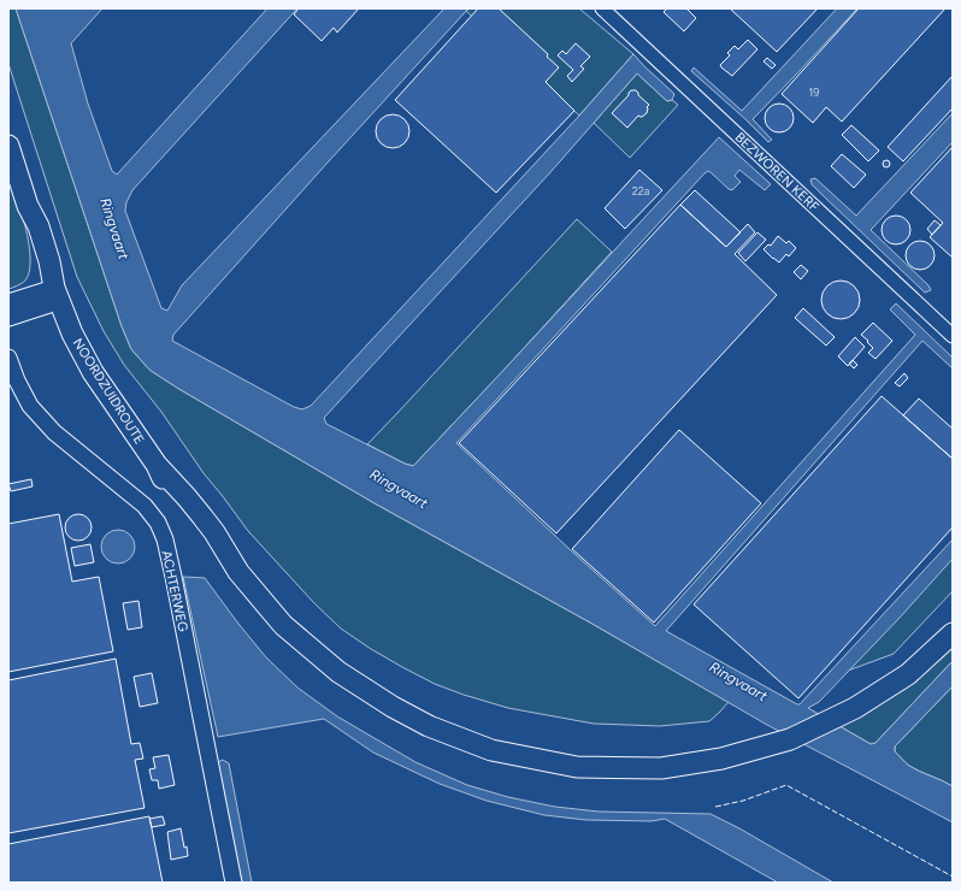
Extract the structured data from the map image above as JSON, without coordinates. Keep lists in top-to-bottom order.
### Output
{
  "streets": {
    "main road": ["NOORDZUIDROUTE"],
    "street": ["BEZWOREN KERF", "ACHTERWEG"]
  },
  "water": ["Ringvaart"],
  "house_numbers": ["19", "22a"]
}
